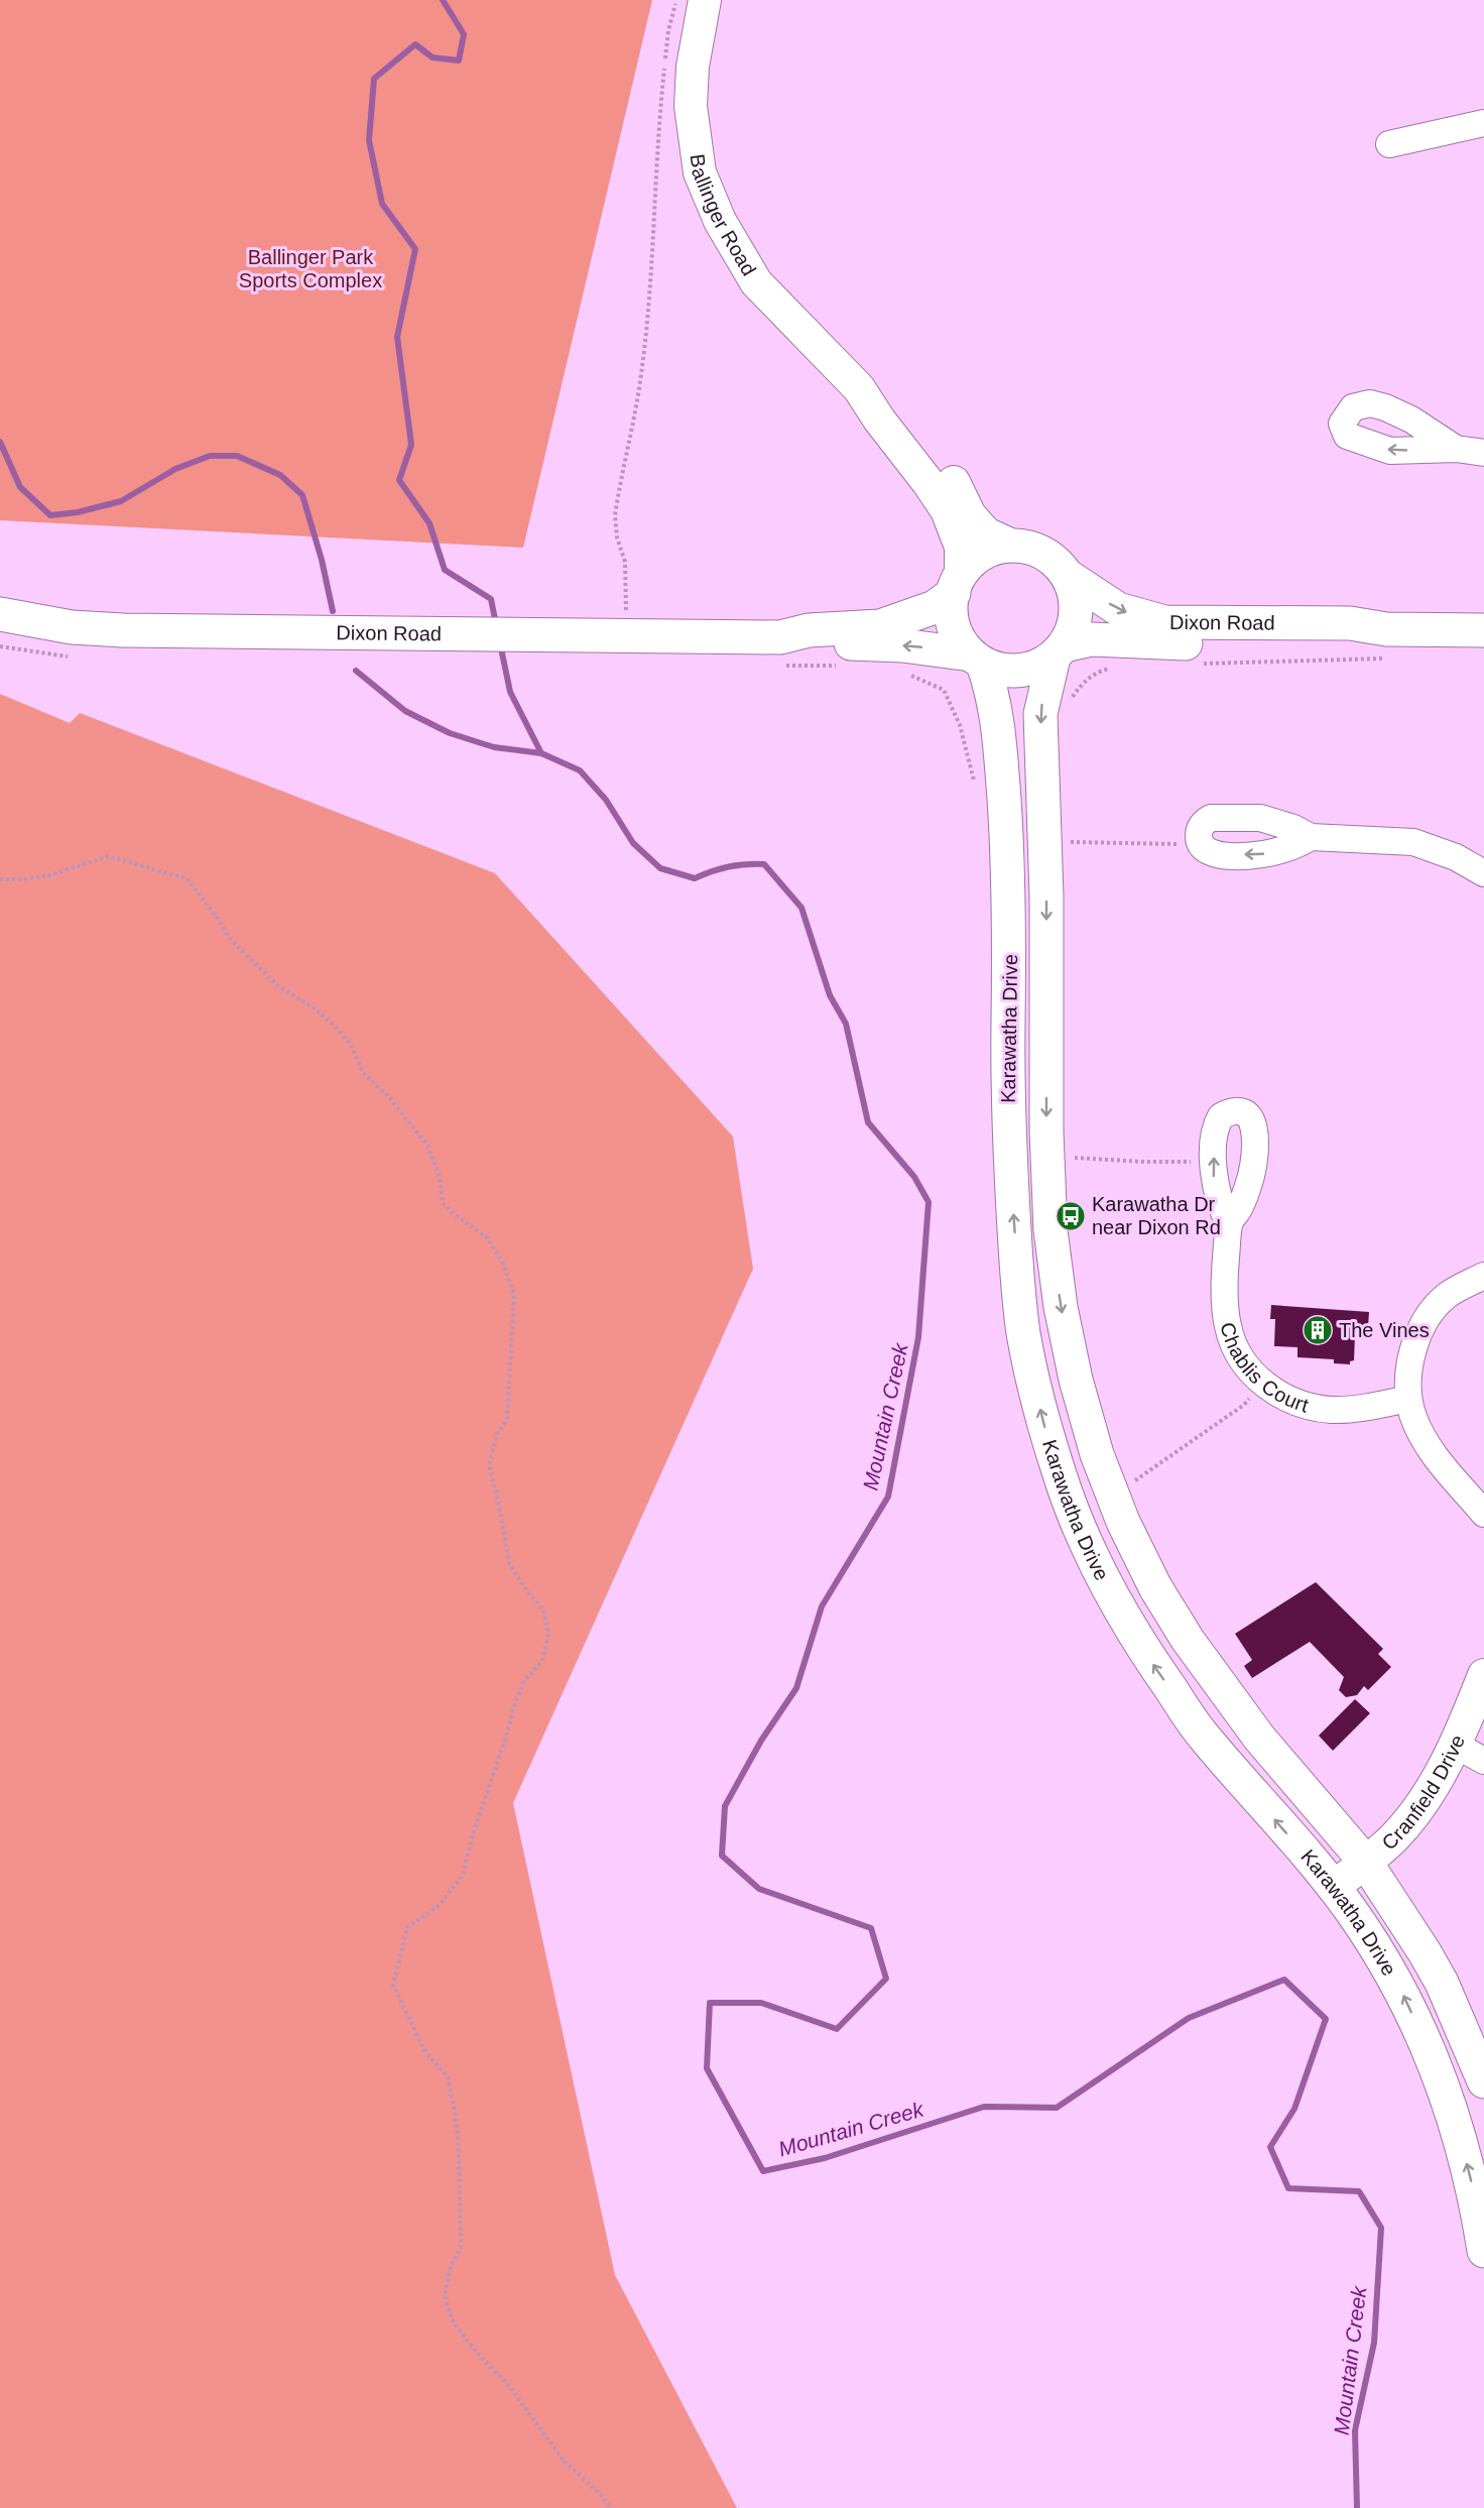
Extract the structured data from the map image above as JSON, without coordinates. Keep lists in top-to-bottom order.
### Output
{
  "streets": {
    "main road": ["Dixon Road", "Karawatha Drive"],
    "street": ["Ballinger Road", "Chablis Court", "Cranfield Drive"]
  },
  "crossings": [
    ["Ballinger Road", "Dixon Road"],
    ["Ballinger Road", "Karawatha Drive"],
    ["Dixon Road", "Karawatha Drive"],
    ["Karawatha Drive", "Cranfield Drive"]
  ],
  "water": ["Mountain Creek"],
  "parks": ["Ballinger Park Sports Complex"],
  "places": {
    "bus stop": ["Karawatha Dr near Dixon Rd"],
    "building": ["The Vines"]
  }
}
